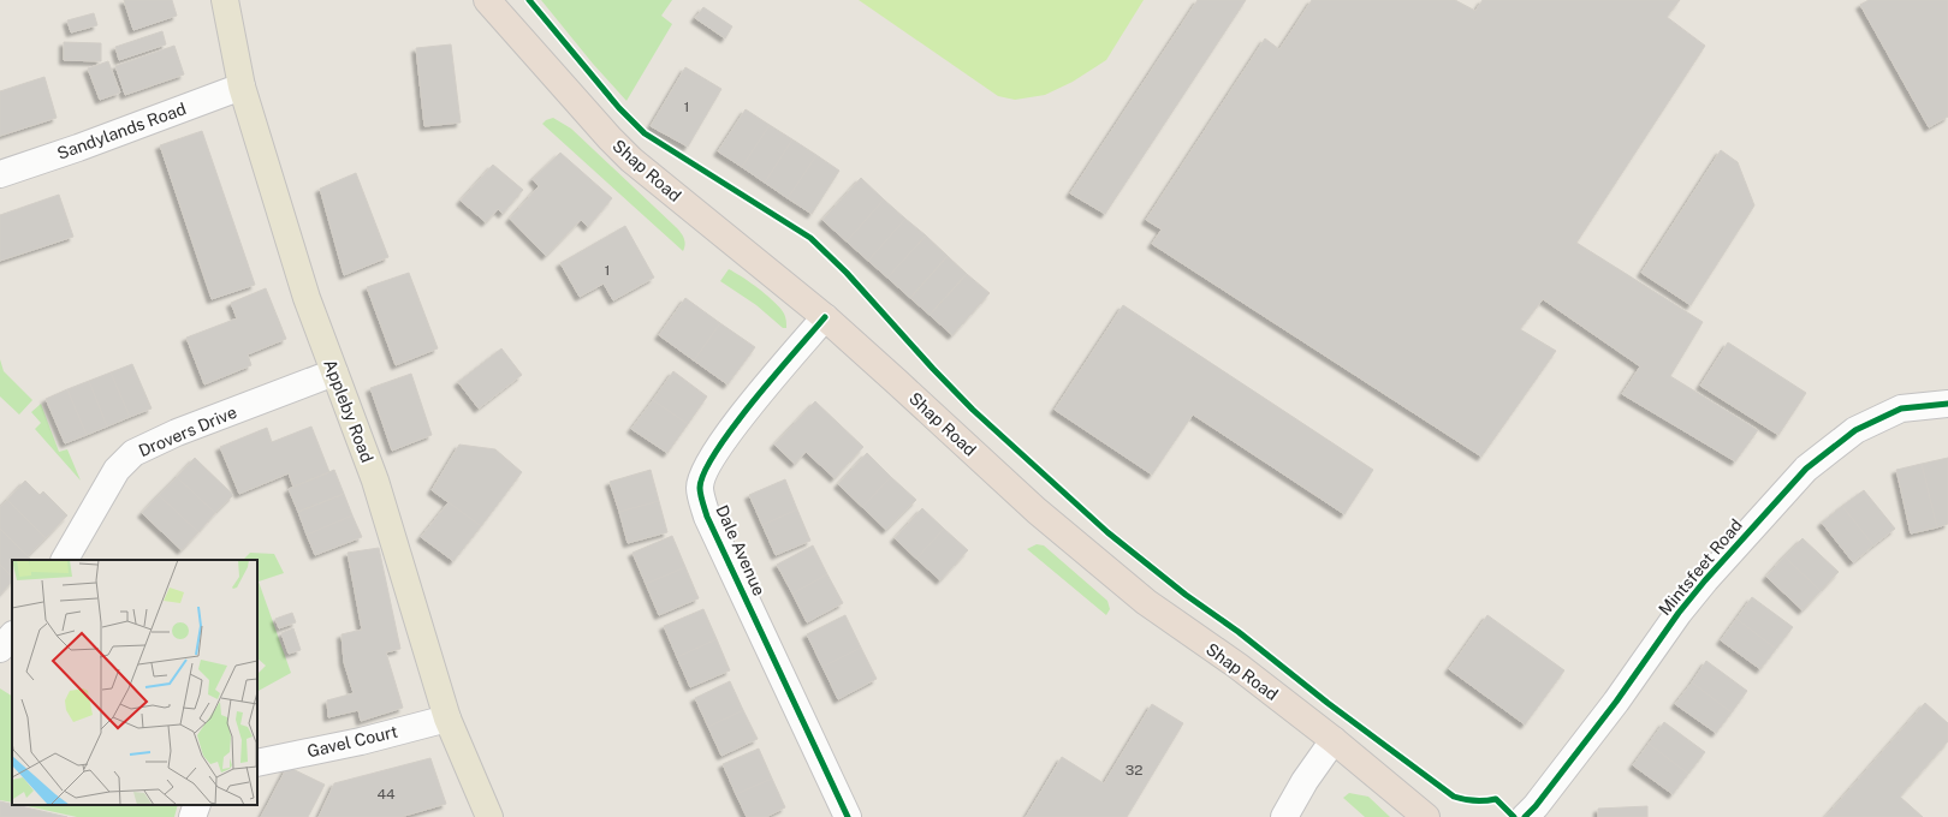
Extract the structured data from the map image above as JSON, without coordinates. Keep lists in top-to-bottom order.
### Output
{
  "streets": {
    "highway": ["Shap Road"],
    "main road": ["Appleby Road"],
    "street": [
      "Sandylands Road",
      "Drovers Drive",
      "Dale Avenue",
      "Mintsfeet Road",
      "Gavel Court"
    ]
  },
  "crossings": [
    ["Sandylands Road", "Appleby Road"],
    ["Shap Road", "Dale Avenue"],
    ["Appleby Road", "Drovers Drive"],
    ["Appleby Road", "Gavel Court"]
  ],
  "house_numbers": [
    "1",
    "1",
    "32",
    "44"
  ]
}
